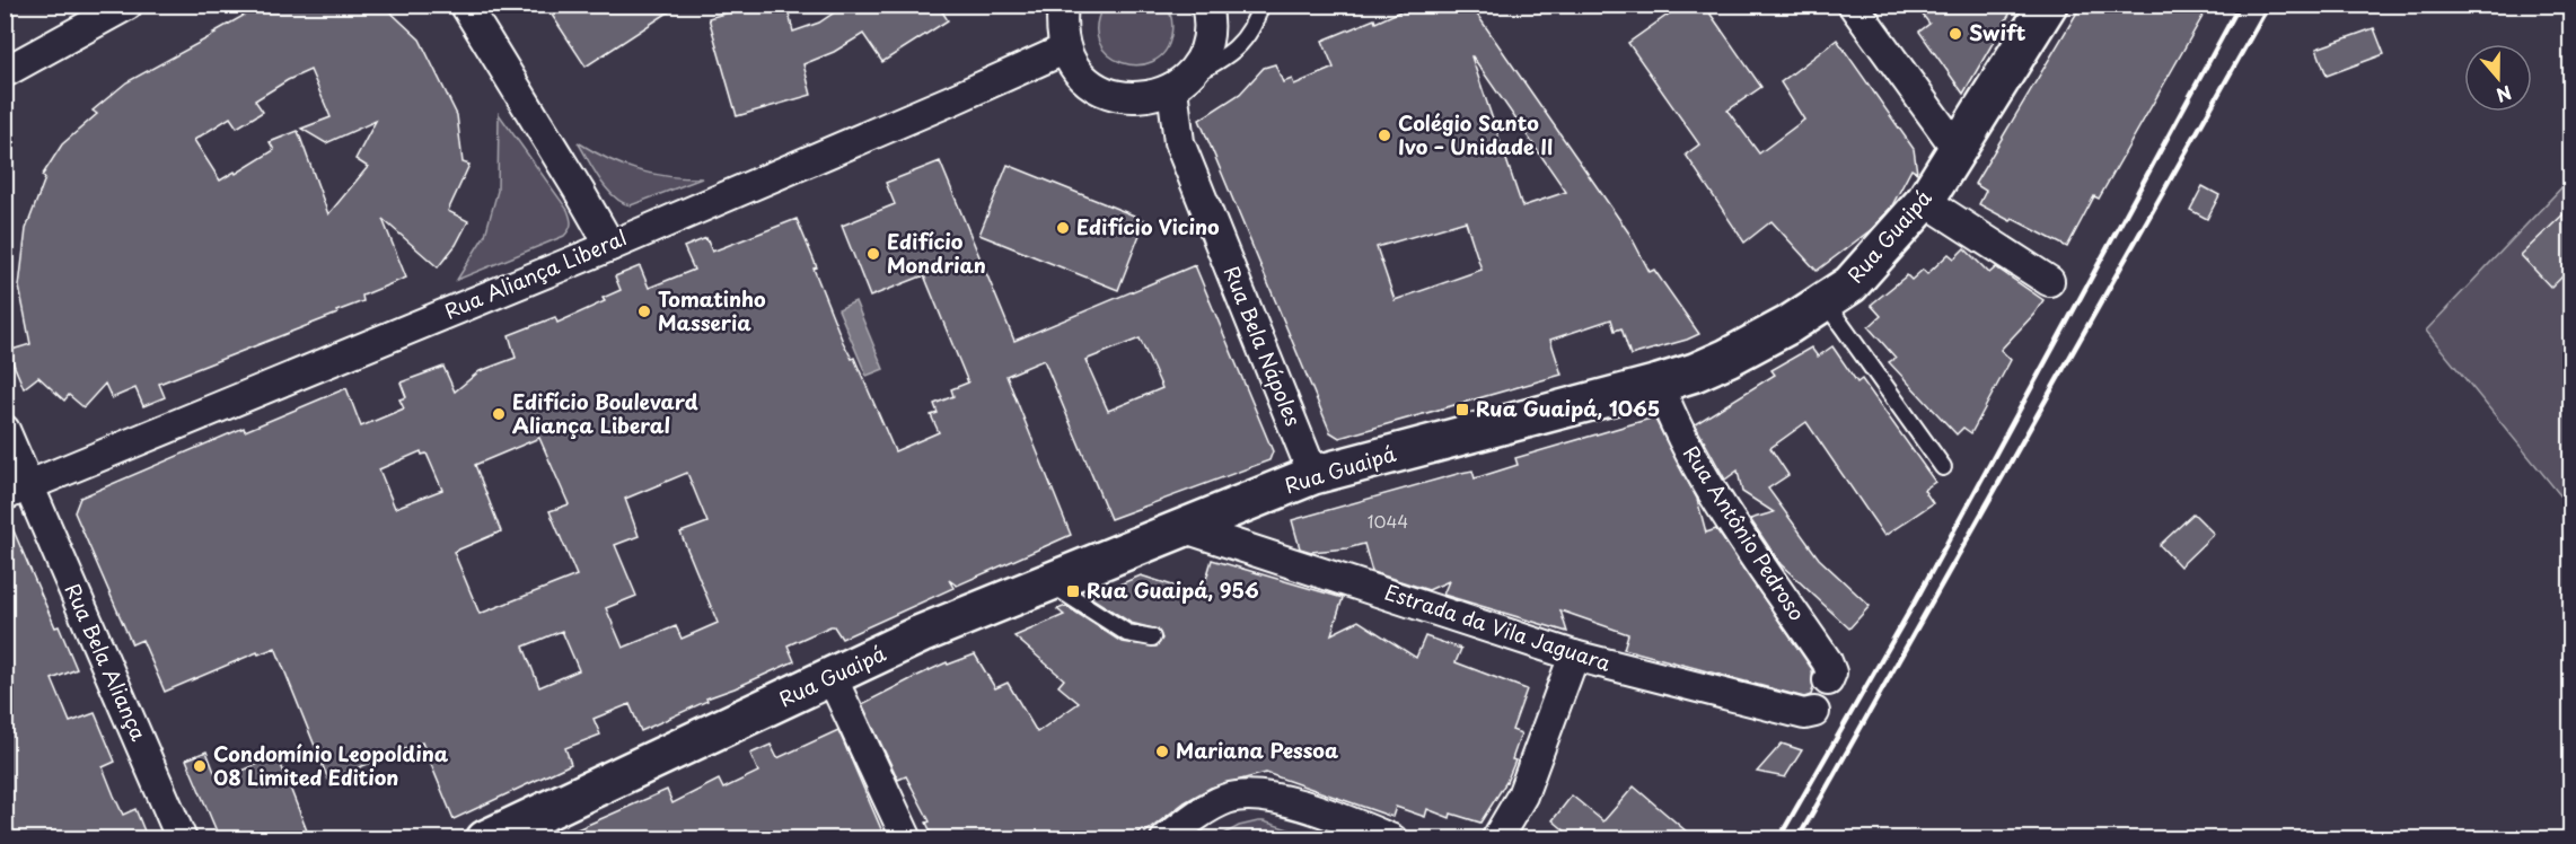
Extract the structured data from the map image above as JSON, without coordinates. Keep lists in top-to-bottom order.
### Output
{
  "streets": {
    "main road": ["Rua Guaipá"],
    "street": [
      "Rua Aliança Liberal",
      "Rua Bela Nápoles",
      "Rua Antônio Pedroso",
      "Estrada da Vila Jaguara",
      "Rua Bela Aliança"
    ]
  },
  "crossings": [
    ["Rua Guaipá", "Rua Bela Nápoles"],
    ["Rua Guaipá", "Rua Antônio Pedroso"],
    ["Rua Guaipá", "Estrada da Vila Jaguara"],
    ["Rua Aliança Liberal", "Rua Bela Aliança"],
    ["Rua Antônio Pedroso", "Estrada da Vila Jaguara"]
  ],
  "places": {
    "other": [
      "Swift",
      "Colégio Santo Ivo – Unidade II",
      "Edifício Vicino",
      "Edifício Mondrian",
      "Tomatinho Masseria",
      "Edifício Boulevard Aliança Liberal",
      "Mariana Pessoa",
      "Condomínio Leopoldina 08 Limited Edition"
    ],
    "transit": ["Rua Guaipá, 1065", "Rua Guaipá, 956"]
  },
  "house_numbers": ["1044"],
  "north": "bottom"
}
